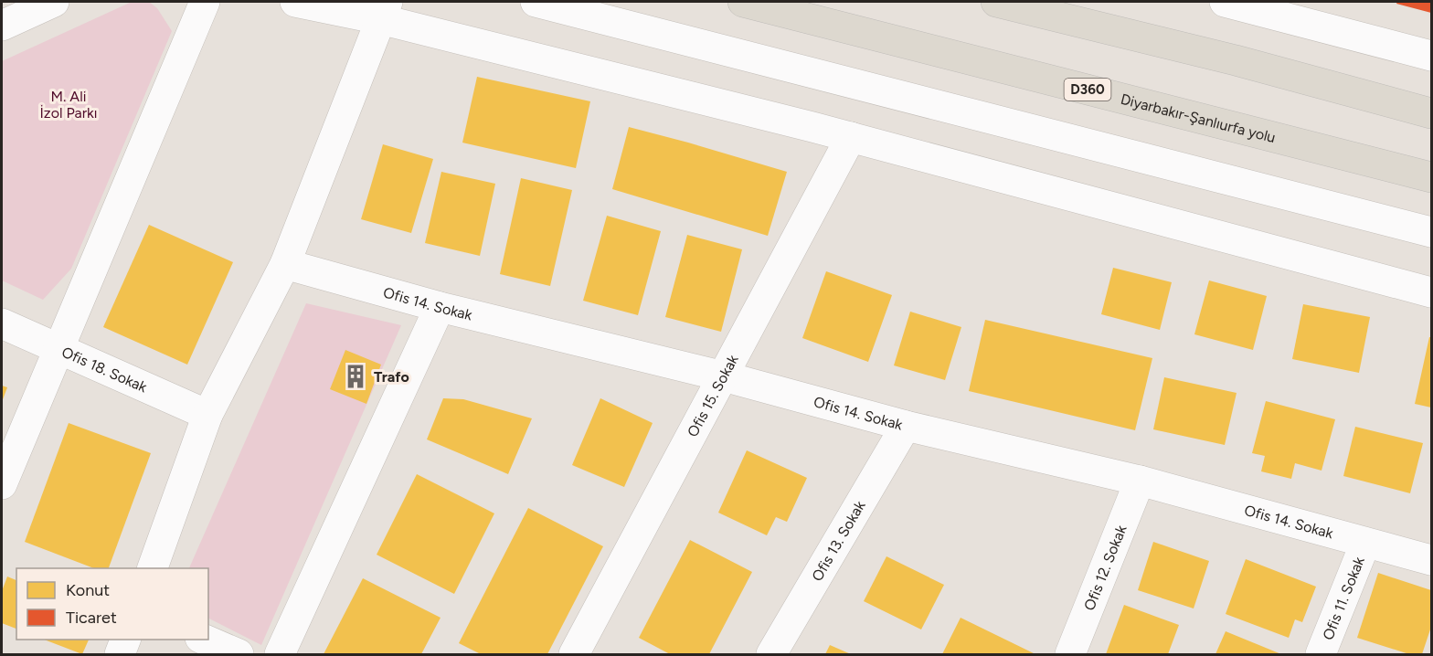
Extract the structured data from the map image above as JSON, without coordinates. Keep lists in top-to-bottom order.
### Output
{
  "streets": {
    "highway": ["D360", "Diyarbakır-Şanlıurfa yolu"],
    "street": [
      "Ofis 14. Sokak",
      "Ofis 18. Sokak",
      "Ofis 15. Sokak",
      "Ofis 13. Sokak",
      "Ofis 12. Sokak",
      "Ofis 11. Sokak"
    ]
  },
  "crossings": [
    ["Ofis 14. Sokak", "Ofis 15. Sokak"],
    ["Ofis 14. Sokak", "Ofis 13. Sokak"],
    ["Ofis 14. Sokak", "Ofis 12. Sokak"],
    ["Ofis 14. Sokak", "Ofis 11. Sokak"]
  ],
  "parks": ["M. Ali İzol Parkı"],
  "places": {
    "building": ["Trafo"]
  },
  "legend": ["Konut", "Ticaret"]
}
